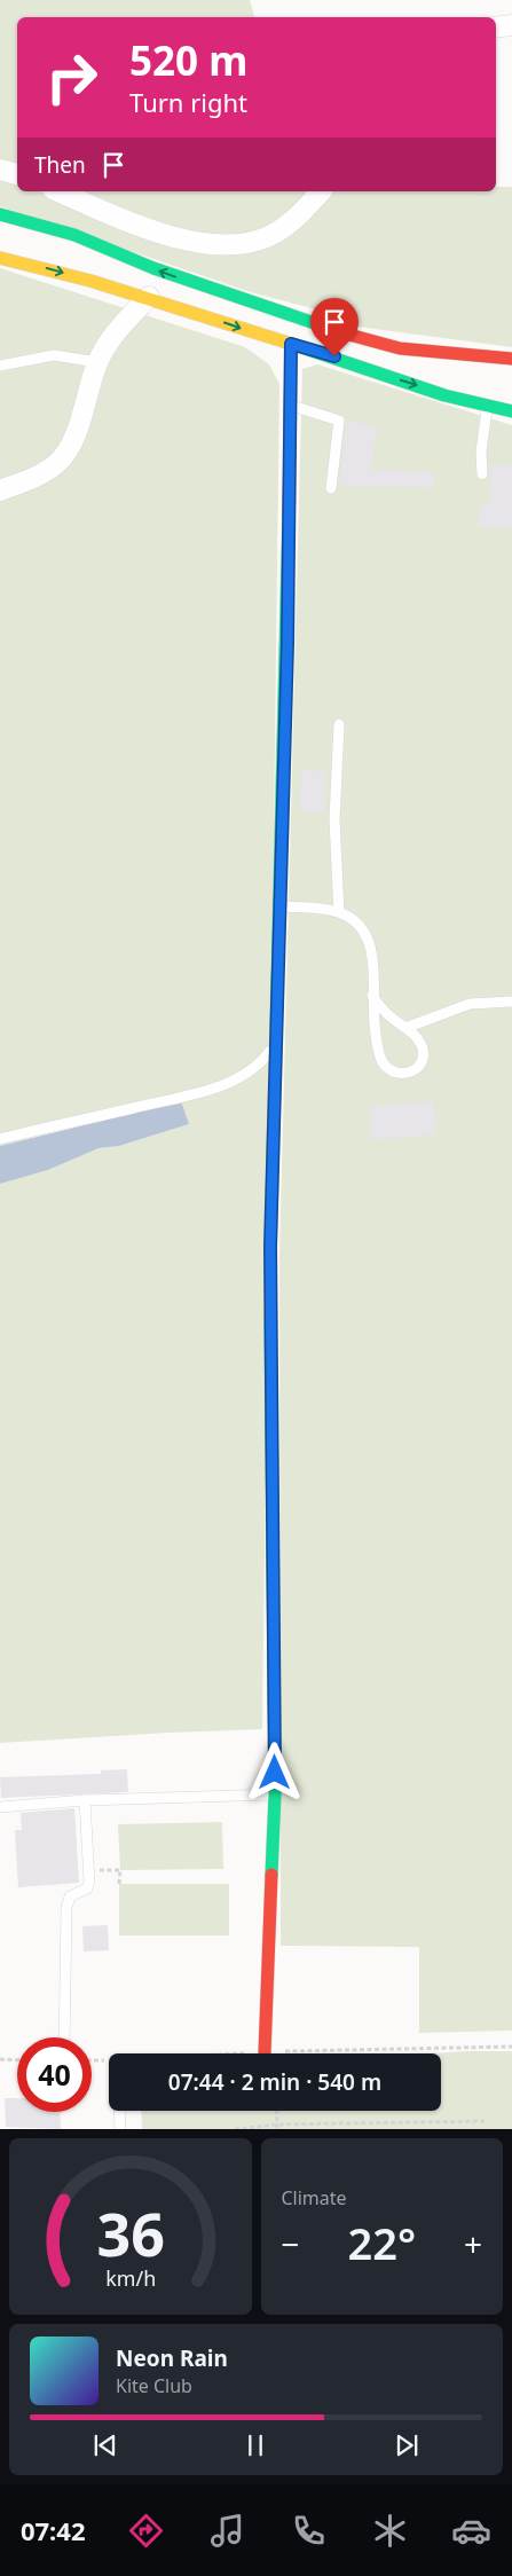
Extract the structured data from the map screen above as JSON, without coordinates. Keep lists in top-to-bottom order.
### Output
{
  "page": {
    "turn": ["520 m", "Turn right"],
    "then": "Then",
    "limit": "40",
    "trip": "07:44 · 2 min · 540 m",
    "tile": "Climate",
    "heat": ["−", "22°", "+"],
    "song": ["Neon Rain", "Kite Club"],
    "tabs": "07:42",
    "gauge": ["36", "km/h"]
  }
}
